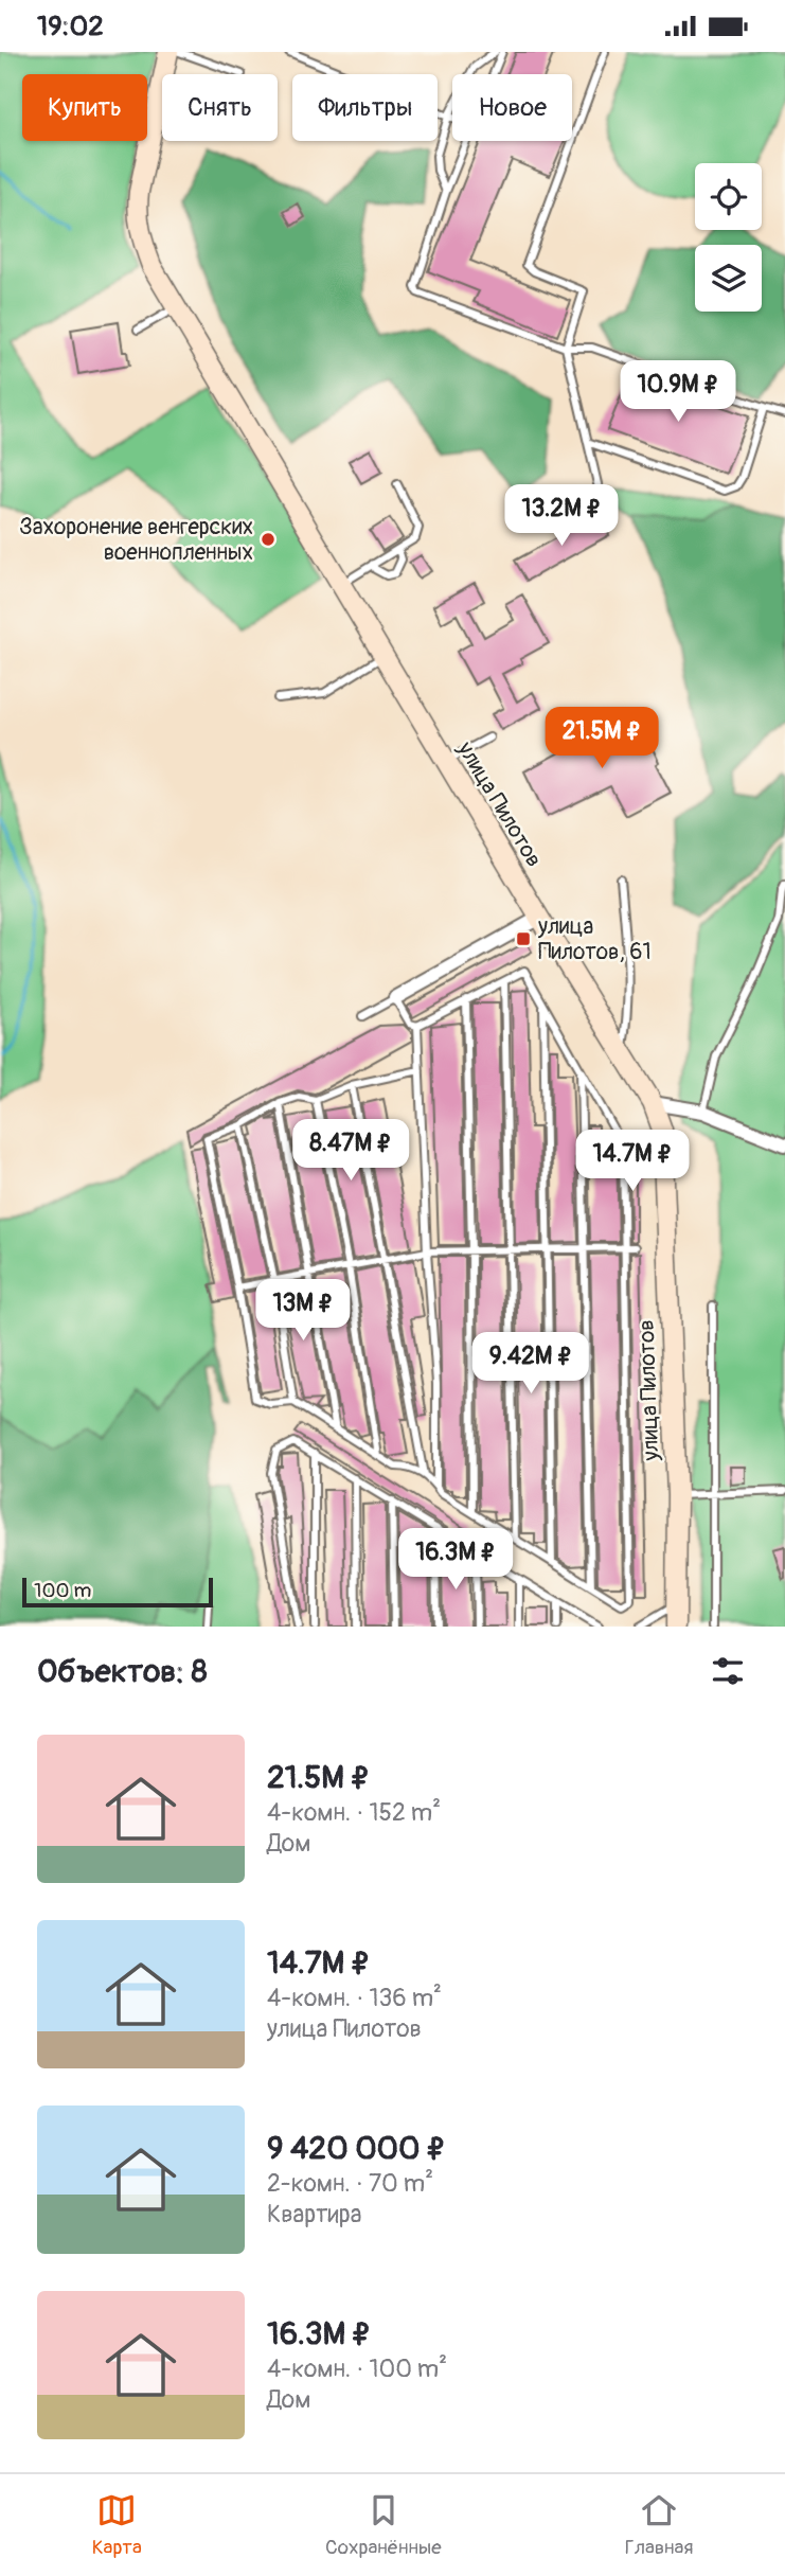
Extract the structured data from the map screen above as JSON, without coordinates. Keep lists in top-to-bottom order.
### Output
{
  "streets": {
    "street": ["улица Пилотов"]
  },
  "places": {
    "other": ["Захоронение венгерских военнопленных"],
    "transit": ["улица Пилотов, 61"]
  },
  "scale_bar": "100 m",
  "page": {
    "status": "19:02",
    "chip": [
      "Купить",
      "Снять",
      "Фильтры",
      "Новое"
    ],
    "price": [
      "10.9M ₽",
      "13.2M ₽",
      "21.5M ₽",
      "8.47M ₽",
      "14.7M ₽",
      "13M ₽",
      "9.42M ₽",
      "16.3M ₽"
    ],
    "scale": "100 m",
    "heading": "Объектов: 8",
    "list": [
      {
        "name": "21.5M ₽",
        "note": "4-комн. · 152 m² · Дом"
      },
      {
        "name": "14.7M ₽",
        "note": "4-комн. · 136 m² · улица Пилотов"
      },
      {
        "name": "9 420 000 ₽",
        "note": "2-комн. · 70 m² · Квартира"
      },
      {
        "name": "16.3M ₽",
        "note": "4-комн. · 100 m² · Дом"
      }
    ],
    "tabs": ["Карта", "Сохранённые", "Главная"]
  }
}
